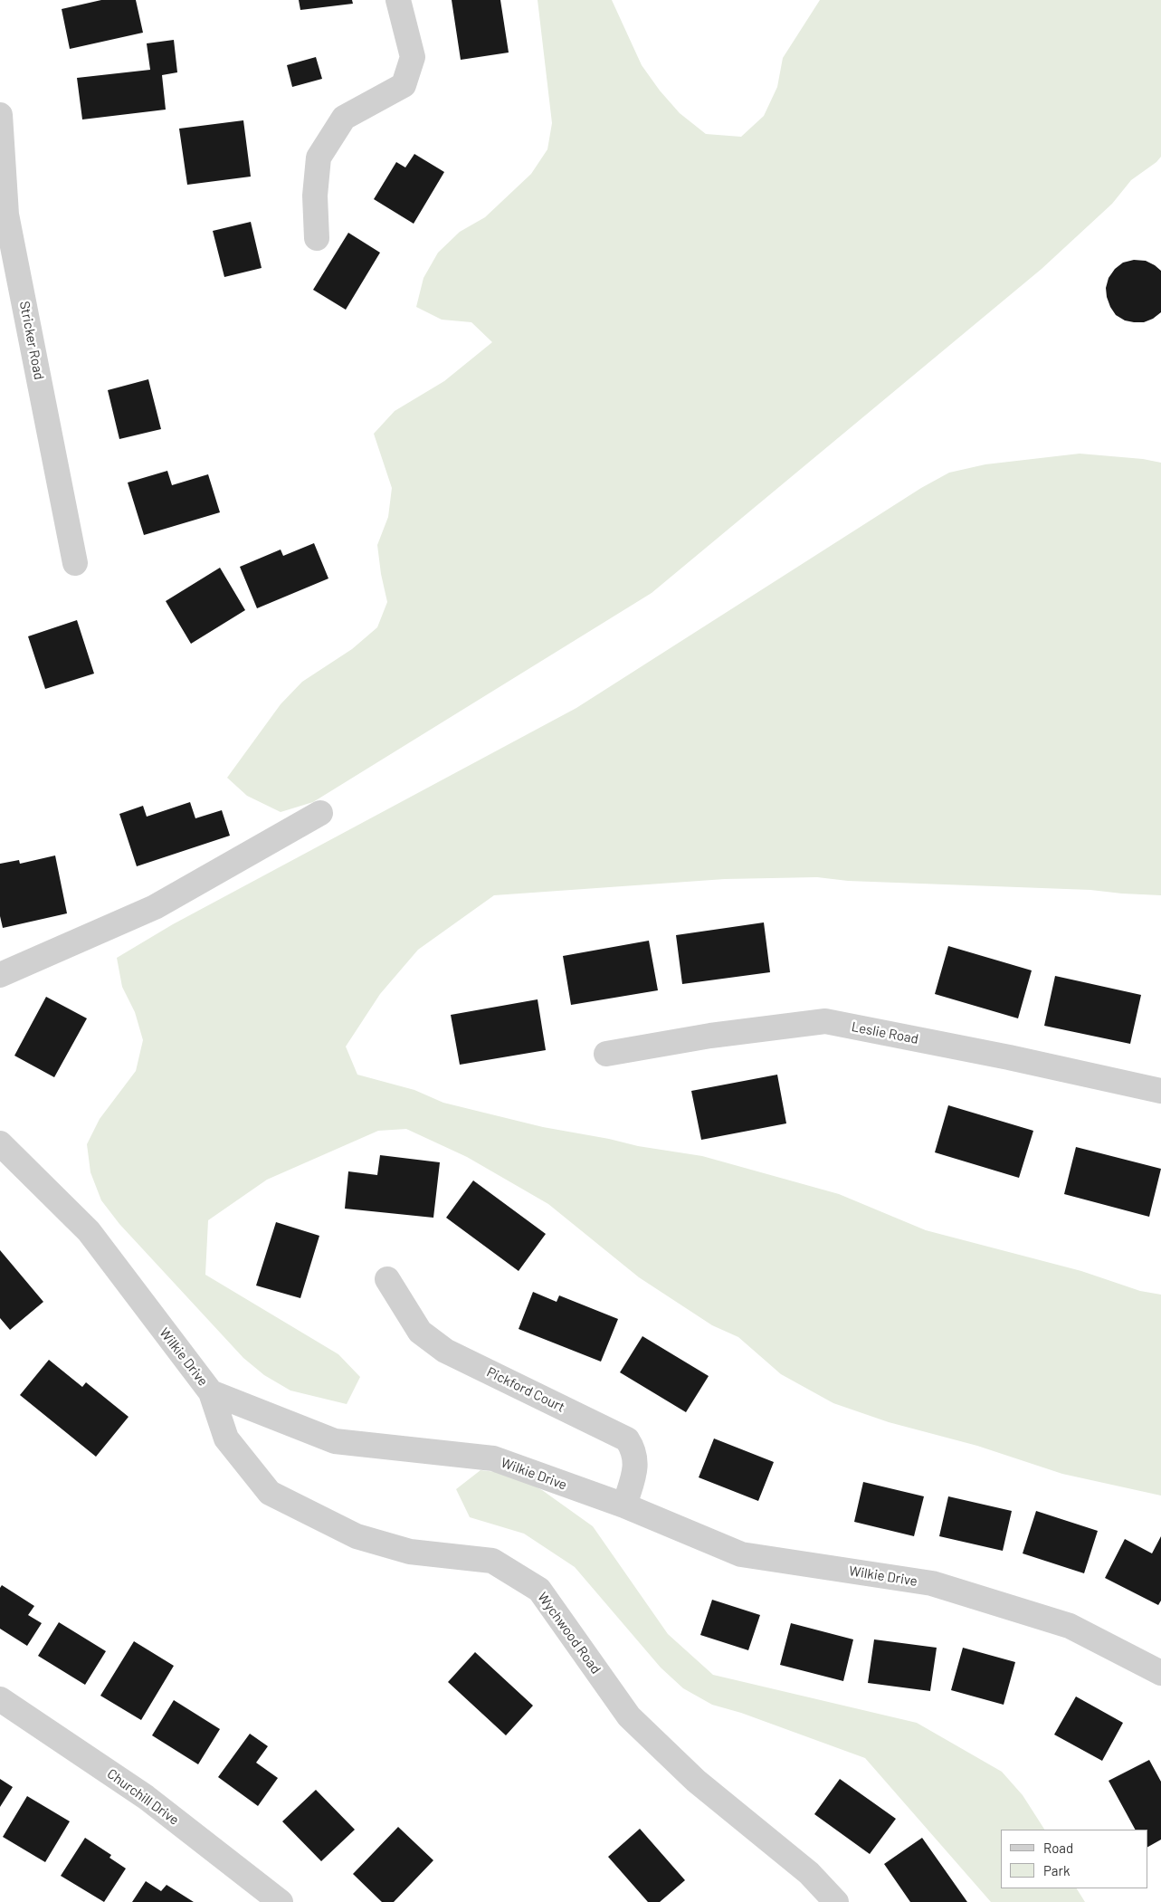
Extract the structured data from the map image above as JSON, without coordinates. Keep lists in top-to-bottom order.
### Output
{
  "streets": {
    "street": [
      "Stricker Road",
      "Leslie Road",
      "Wilkie Drive",
      "Pickford Court",
      "Wychwood Road",
      "Churchill Drive"
    ]
  },
  "crossings": [
    ["Wilkie Drive", "Pickford Court"],
    ["Wilkie Drive", "Wychwood Road"]
  ],
  "legend": ["Road", "Park"]
}
